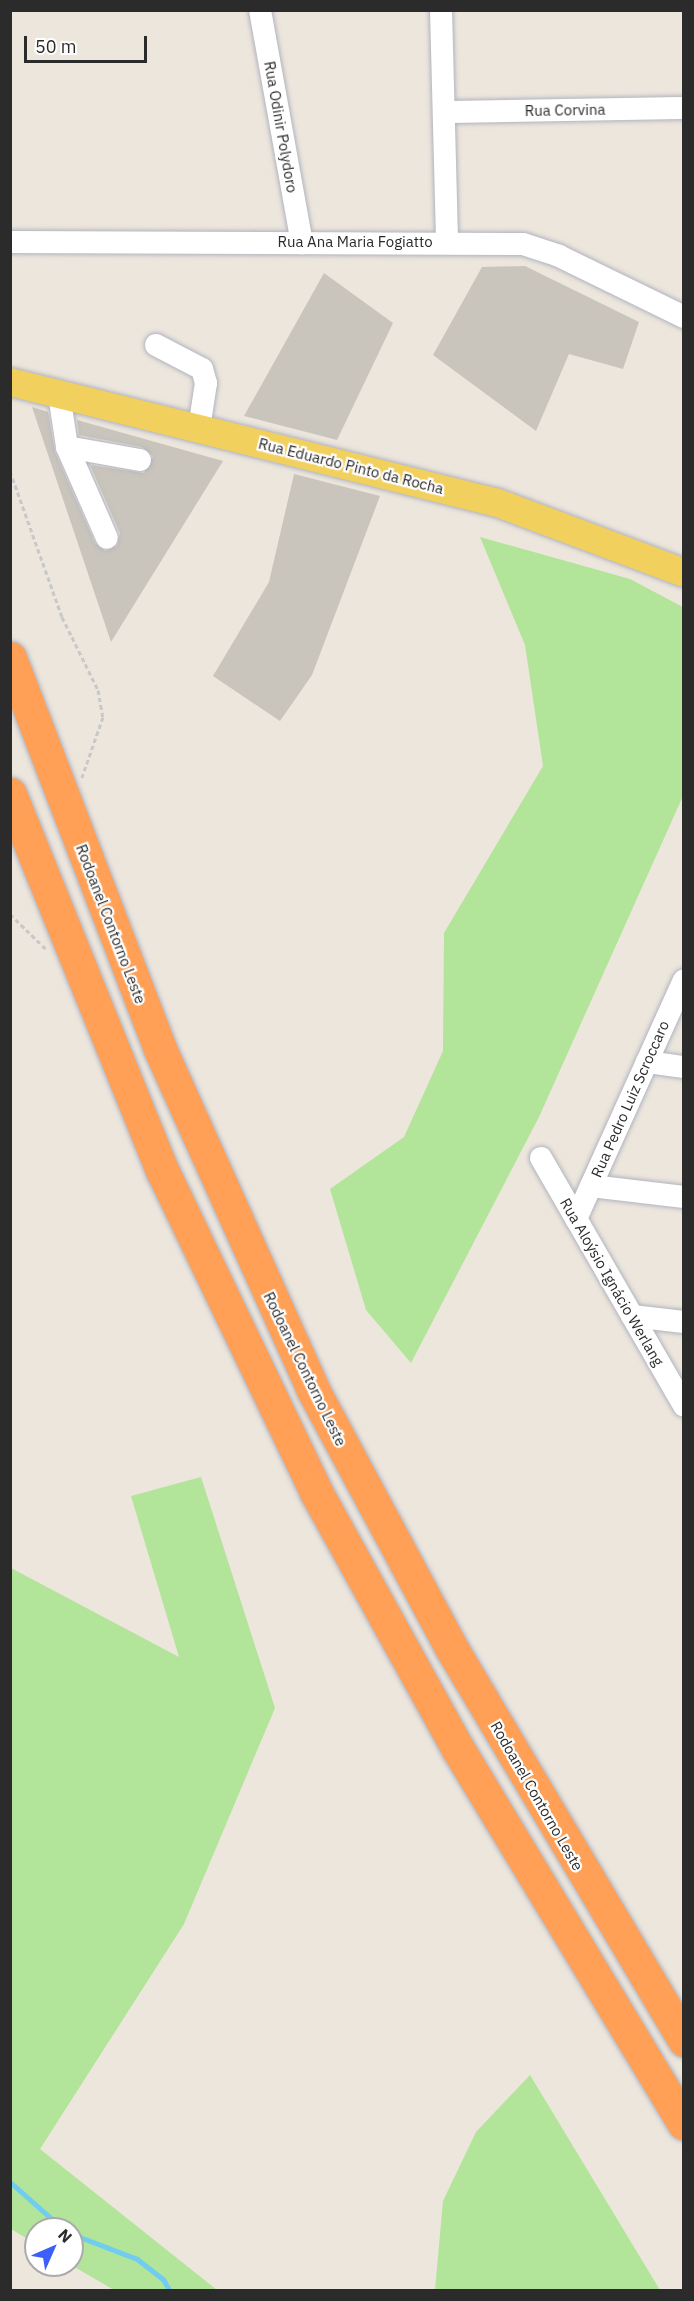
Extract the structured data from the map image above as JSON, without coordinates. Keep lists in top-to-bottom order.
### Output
{
  "streets": {
    "highway": ["Rodoanel Contorno Leste"],
    "main road": ["Rua Eduardo Pinto da Rocha"],
    "street": [
      "Rua Corvina",
      "Rua Odinir Polydoro",
      "Rua Ana Maria Fogiatto",
      "Rua Pedro Luiz Scroccaro",
      "Rua Aloýsio Ignácio Werlang"
    ]
  },
  "crossings": [
    ["Rua Odinir Polydoro", "Rua Ana Maria Fogiatto"],
    ["Rua Pedro Luiz Scroccaro", "Rua Aloýsio Ignácio Werlang"]
  ],
  "scale_bar": "50 m",
  "north": "top right"
}
